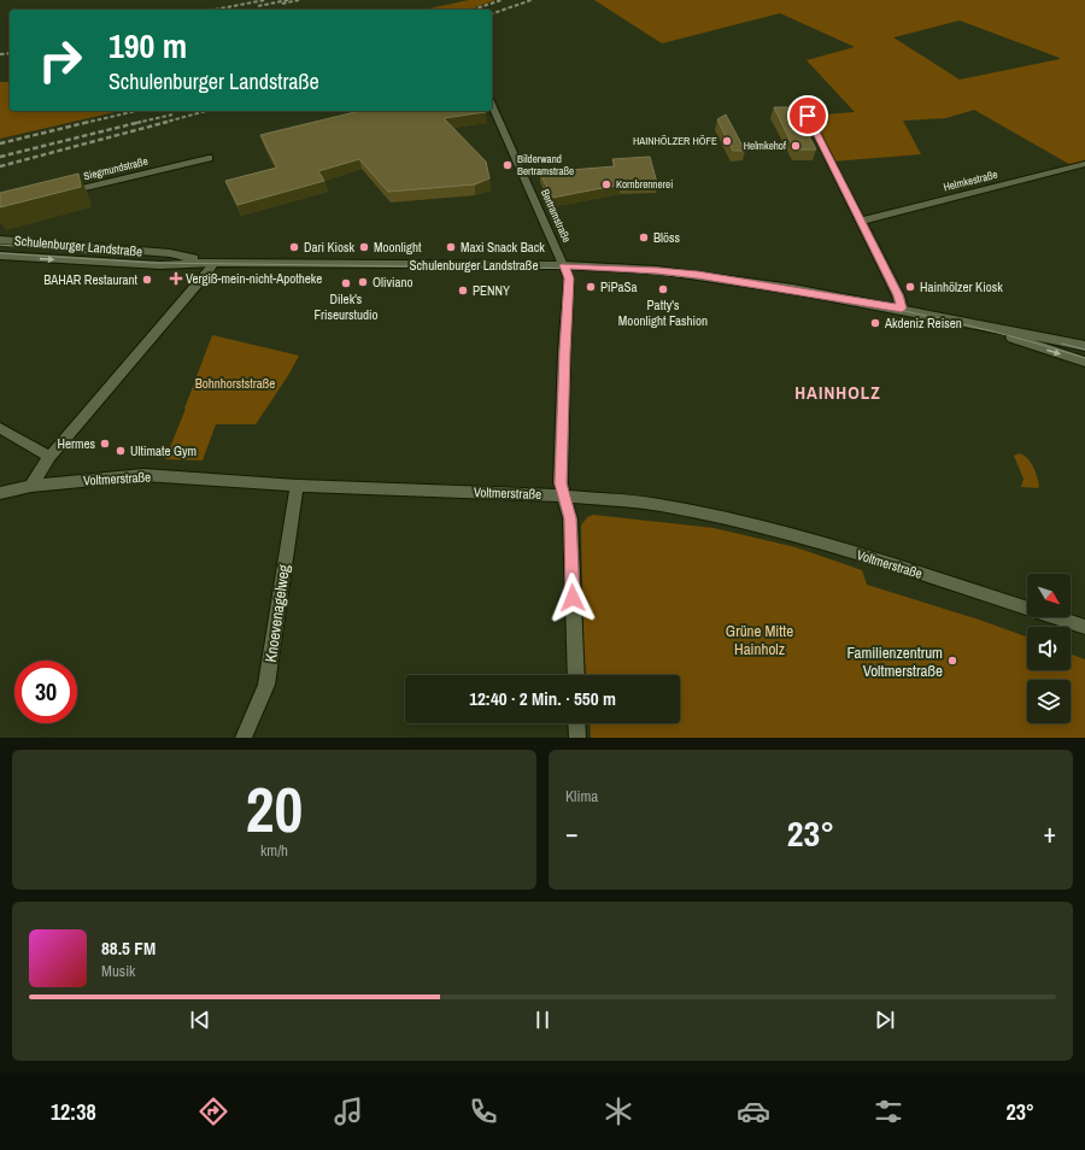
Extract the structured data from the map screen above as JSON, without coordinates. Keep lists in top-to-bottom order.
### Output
{
  "streets": {
    "main road": ["Schulenburger Landstraße"],
    "street": [
      "Siegmundstraße",
      "Helmkestraße",
      "Bertramstraße",
      "Voltmerstraße",
      "Knoevenagelweg"
    ]
  },
  "crossings": [
    ["Bertramstraße", "Schulenburger Landstraße"],
    ["Bertramstraße", "Voltmerstraße"],
    ["Voltmerstraße", "Knoevenagelweg"]
  ],
  "districts": ["HAINHOLZ"],
  "parks": ["Bohnhorststraße", "Grüne Mitte Hainholz"],
  "places": {
    "other": [
      "HAINHÖLZER HÖFE",
      "Helmkehof",
      "Bilderwand Bertramstraße",
      "Kornbrennerei",
      "Blöss",
      "Dari Kiosk",
      "Moonlight",
      "Maxi Snack Back",
      "BAHAR Restaurant",
      "Oliviano",
      "Dilek's Friseurstudio",
      "PiPaSa",
      "Hainhölzer Kiosk",
      "Patty's Moonlight Fashion",
      "PENNY",
      "Akdeniz Reisen",
      "Hermes",
      "Ultimate Gym",
      "Familienzentrum Voltmerstraße"
    ],
    "health": ["Vergiß-mein-nicht-Apotheke"]
  },
  "north": "bottom right",
  "page": {
    "turn": ["190 m", "Schulenburger Landstraße"],
    "limit": "30",
    "trip": "12:40 · 2 Min. · 550 m",
    "tile": [
      ["20", "km/h"],
      "Klima"
    ],
    "heat": ["−", "23°", "+"],
    "song": ["88.5 FM", "Musik"],
    "tabs": ["12:38", "23°"]
  }
}
